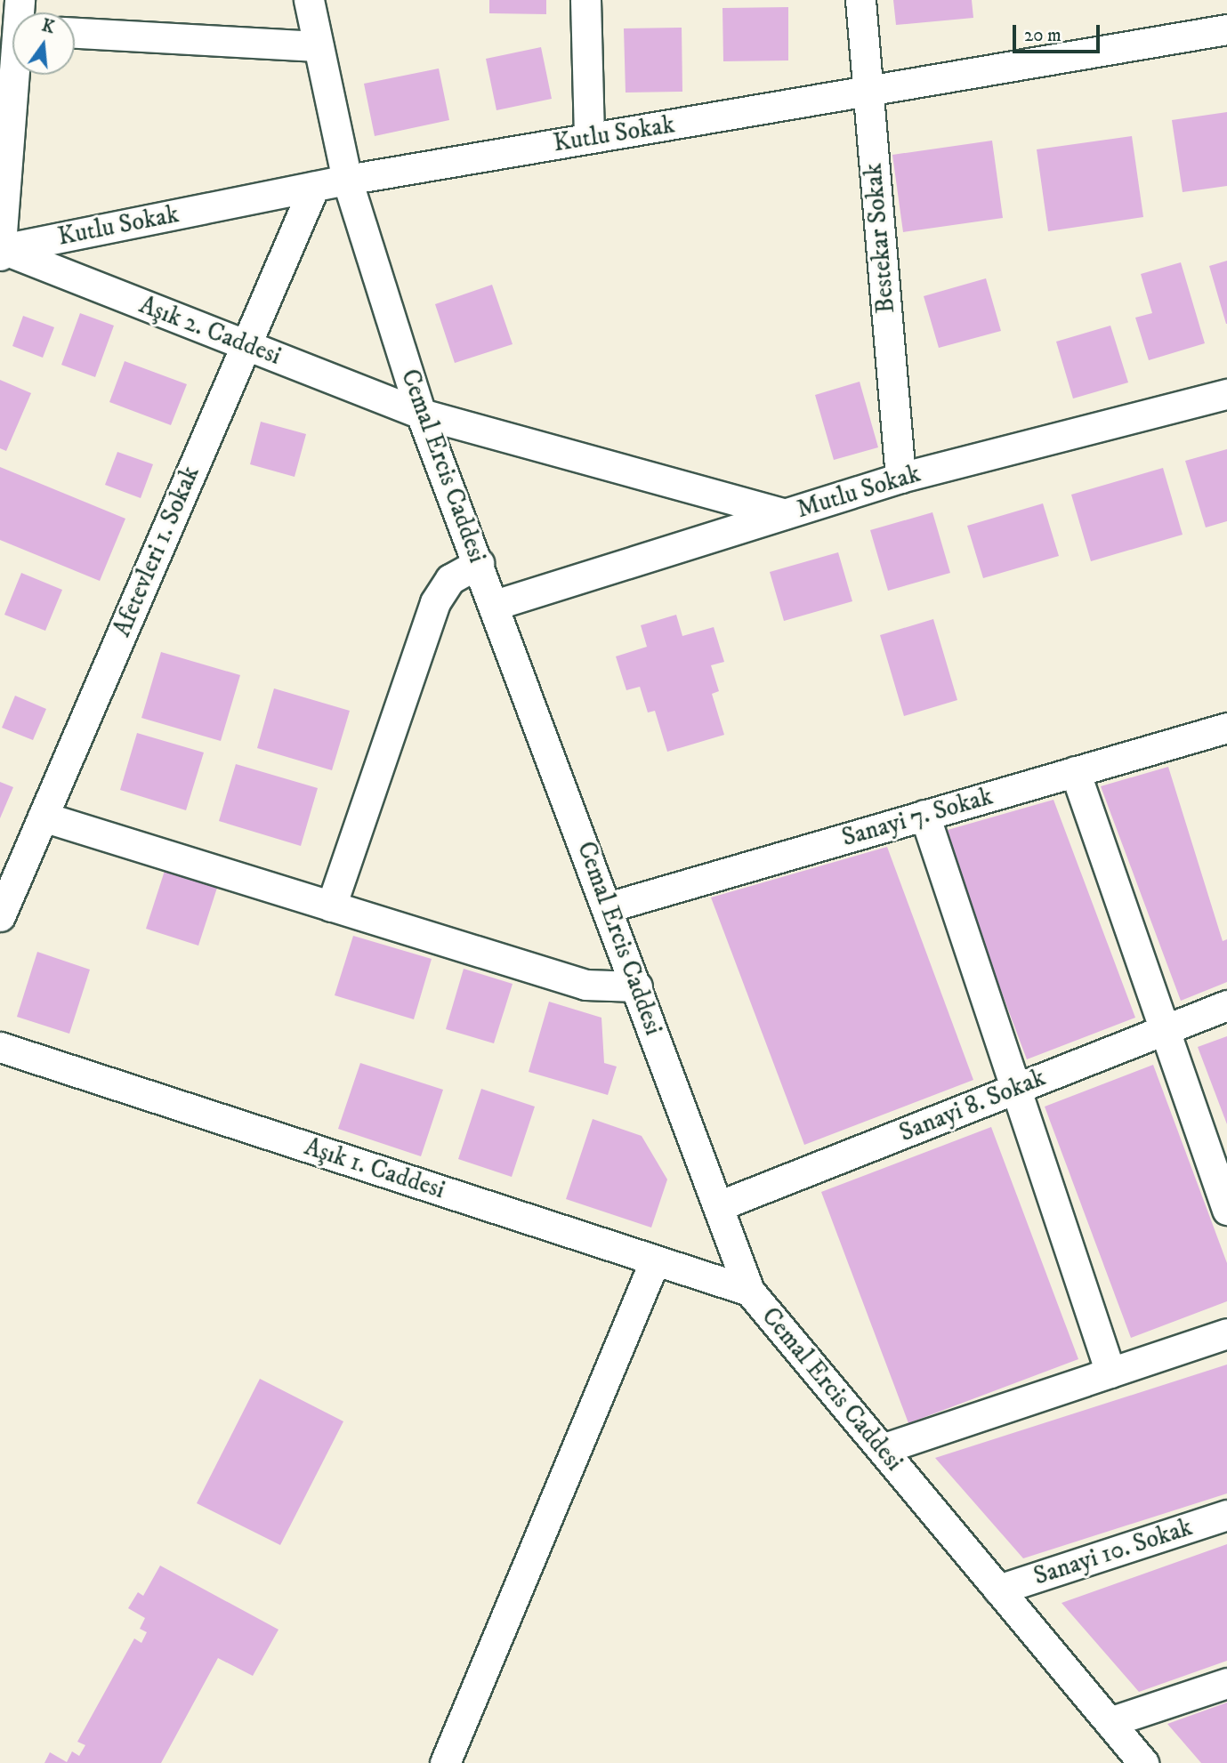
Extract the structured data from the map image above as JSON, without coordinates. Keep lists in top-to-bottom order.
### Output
{
  "streets": {
    "street": [
      "Kutlu Sokak",
      "Bestekar Sokak",
      "Aşık 2. Caddesi",
      "Cemal Ercis Caddesi",
      "Mutlu Sokak",
      "Afetevleri 1. Sokak",
      "Sanayi 7. Sokak",
      "Sanayi 8. Sokak",
      "Aşık 1. Caddesi",
      "Sanayi 10. Sokak"
    ]
  },
  "crossings": [
    ["Kutlu Sokak", "Bestekar Sokak"],
    ["Kutlu Sokak", "Aşık 2. Caddesi"],
    ["Kutlu Sokak", "Cemal Ercis Caddesi"],
    ["Kutlu Sokak", "Afetevleri 1. Sokak"],
    ["Bestekar Sokak", "Mutlu Sokak"],
    ["Aşık 2. Caddesi", "Cemal Ercis Caddesi"],
    ["Aşık 2. Caddesi", "Mutlu Sokak"],
    ["Aşık 2. Caddesi", "Afetevleri 1. Sokak"],
    ["Cemal Ercis Caddesi", "Mutlu Sokak"],
    ["Cemal Ercis Caddesi", "Sanayi 7. Sokak"],
    ["Cemal Ercis Caddesi", "Sanayi 8. Sokak"],
    ["Cemal Ercis Caddesi", "Aşık 1. Caddesi"],
    ["Cemal Ercis Caddesi", "Sanayi 10. Sokak"]
  ],
  "scale_bar": "20 m",
  "north": "top"
}
